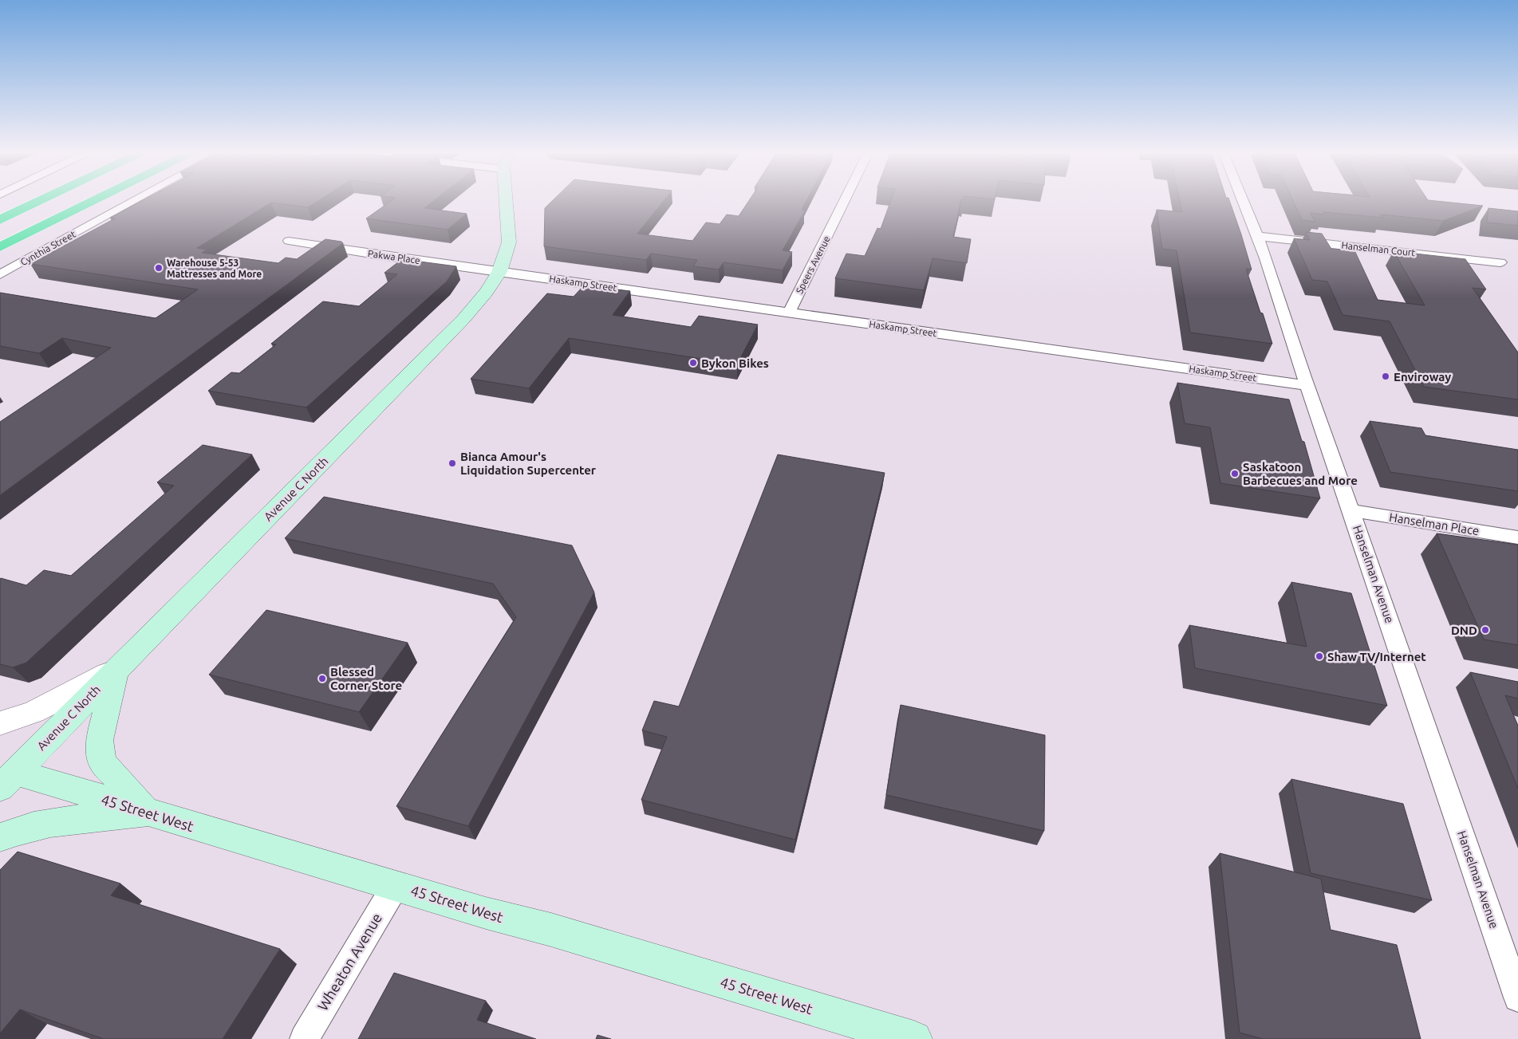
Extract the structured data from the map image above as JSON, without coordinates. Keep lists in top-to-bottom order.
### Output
{
  "streets": {
    "main road": ["Avenue C North", "45 Street West"],
    "street": [
      "Cynthia Street",
      "Hanselman Court",
      "Pakwa Place",
      "Speers Avenue",
      "Haskamp Street",
      "Hanselman Place",
      "Hanselman Avenue",
      "Wheaton Avenue"
    ]
  },
  "crossings": [
    ["Hanselman Court", "Hanselman Avenue"],
    ["Pakwa Place", "Haskamp Street"],
    ["Pakwa Place", "Avenue C North"],
    ["Speers Avenue", "Haskamp Street"],
    ["Haskamp Street", "Avenue C North"],
    ["Haskamp Street", "Hanselman Avenue"],
    ["Avenue C North", "45 Street West"],
    ["Hanselman Place", "Hanselman Avenue"],
    ["45 Street West", "Wheaton Avenue"]
  ],
  "places": [
    "Warehouse 5-53 Mattresses and More",
    "Bykon Bikes",
    "Enviroway",
    "Bianca Amour's Liquidation Supercenter",
    "Saskatoon Barbecues and More",
    "DND",
    "Shaw TV/Internet",
    "Blessed Corner Store"
  ]
}
